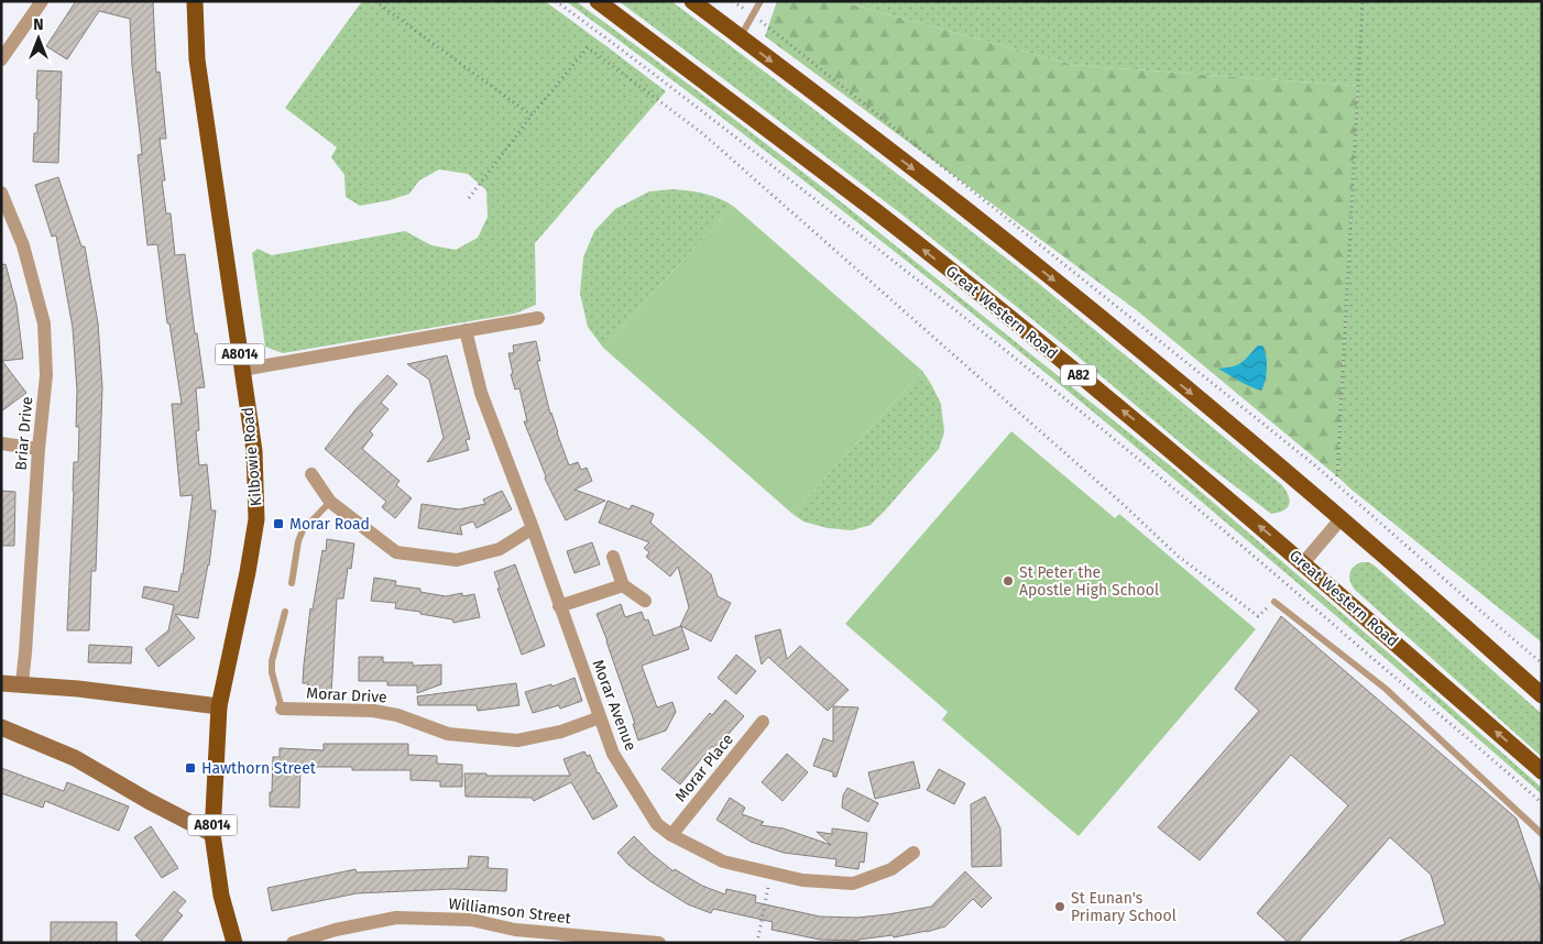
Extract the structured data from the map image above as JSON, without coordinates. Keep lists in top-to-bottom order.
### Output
{
  "streets": {
    "main road": [
      "Great Western Road",
      "A8014",
      "A82",
      "Kilbowie Road"
    ],
    "street": [
      "Briar Drive",
      "Morar Drive",
      "Morar Avenue",
      "Morar Place",
      "Williamson Street"
    ]
  },
  "crossings": [
    ["Morar Drive", "Morar Avenue"],
    ["Morar Avenue", "Morar Place"]
  ],
  "places": {
    "transit": ["Morar Road", "Hawthorn Street"],
    "other": ["St Peter the Apostle High School", "St Eunan's Primary School"]
  },
  "north": "top"
}
